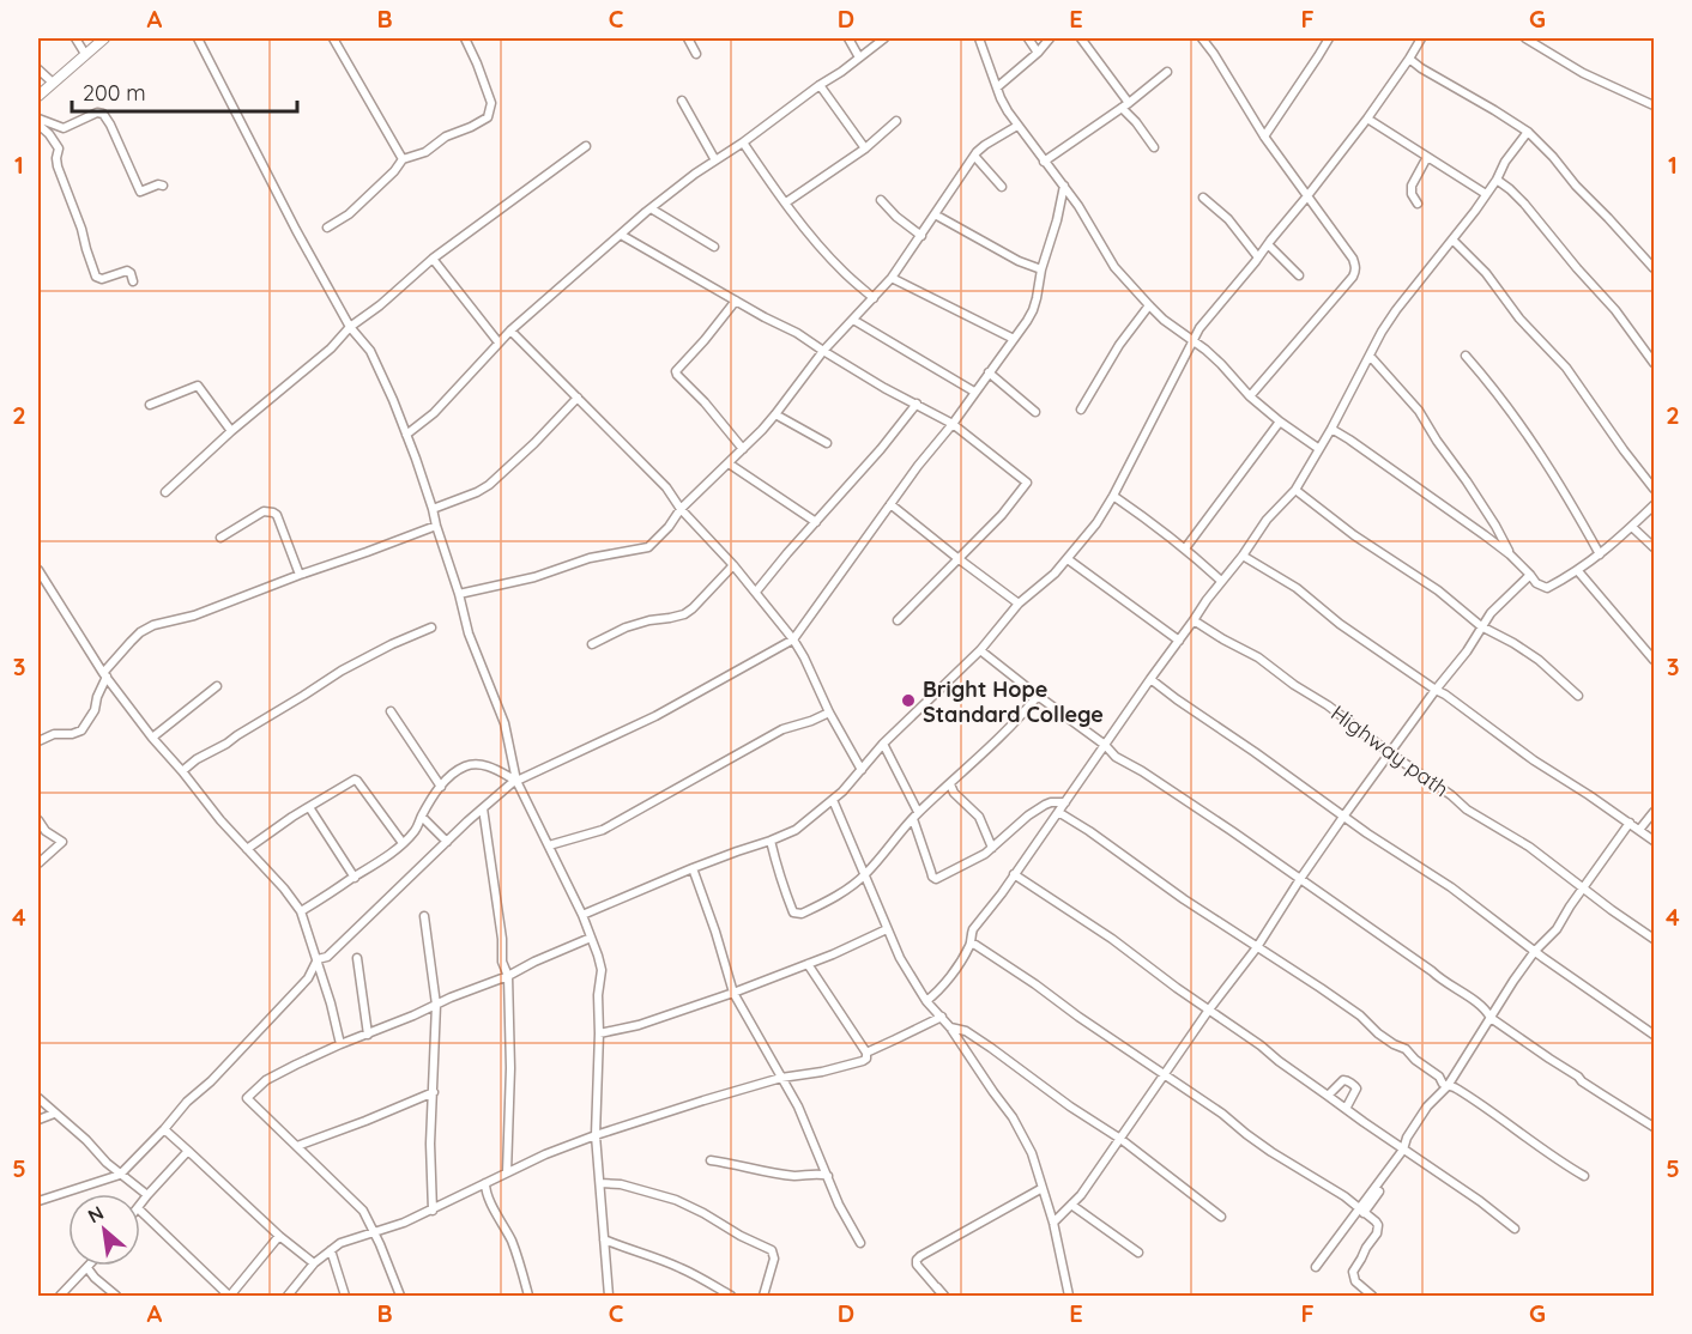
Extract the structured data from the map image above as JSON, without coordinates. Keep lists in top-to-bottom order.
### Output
{
  "streets": {
    "street": ["Highway path"]
  },
  "places": ["Bright Hope Standard College"],
  "scale_bar": "200 m",
  "north": "top left",
  "grid": {
    "columns": [
      "A",
      "B",
      "C",
      "D",
      "E",
      "F",
      "G"
    ],
    "rows": [
      "1",
      "2",
      "3",
      "4",
      "5"
    ]
  }
}
